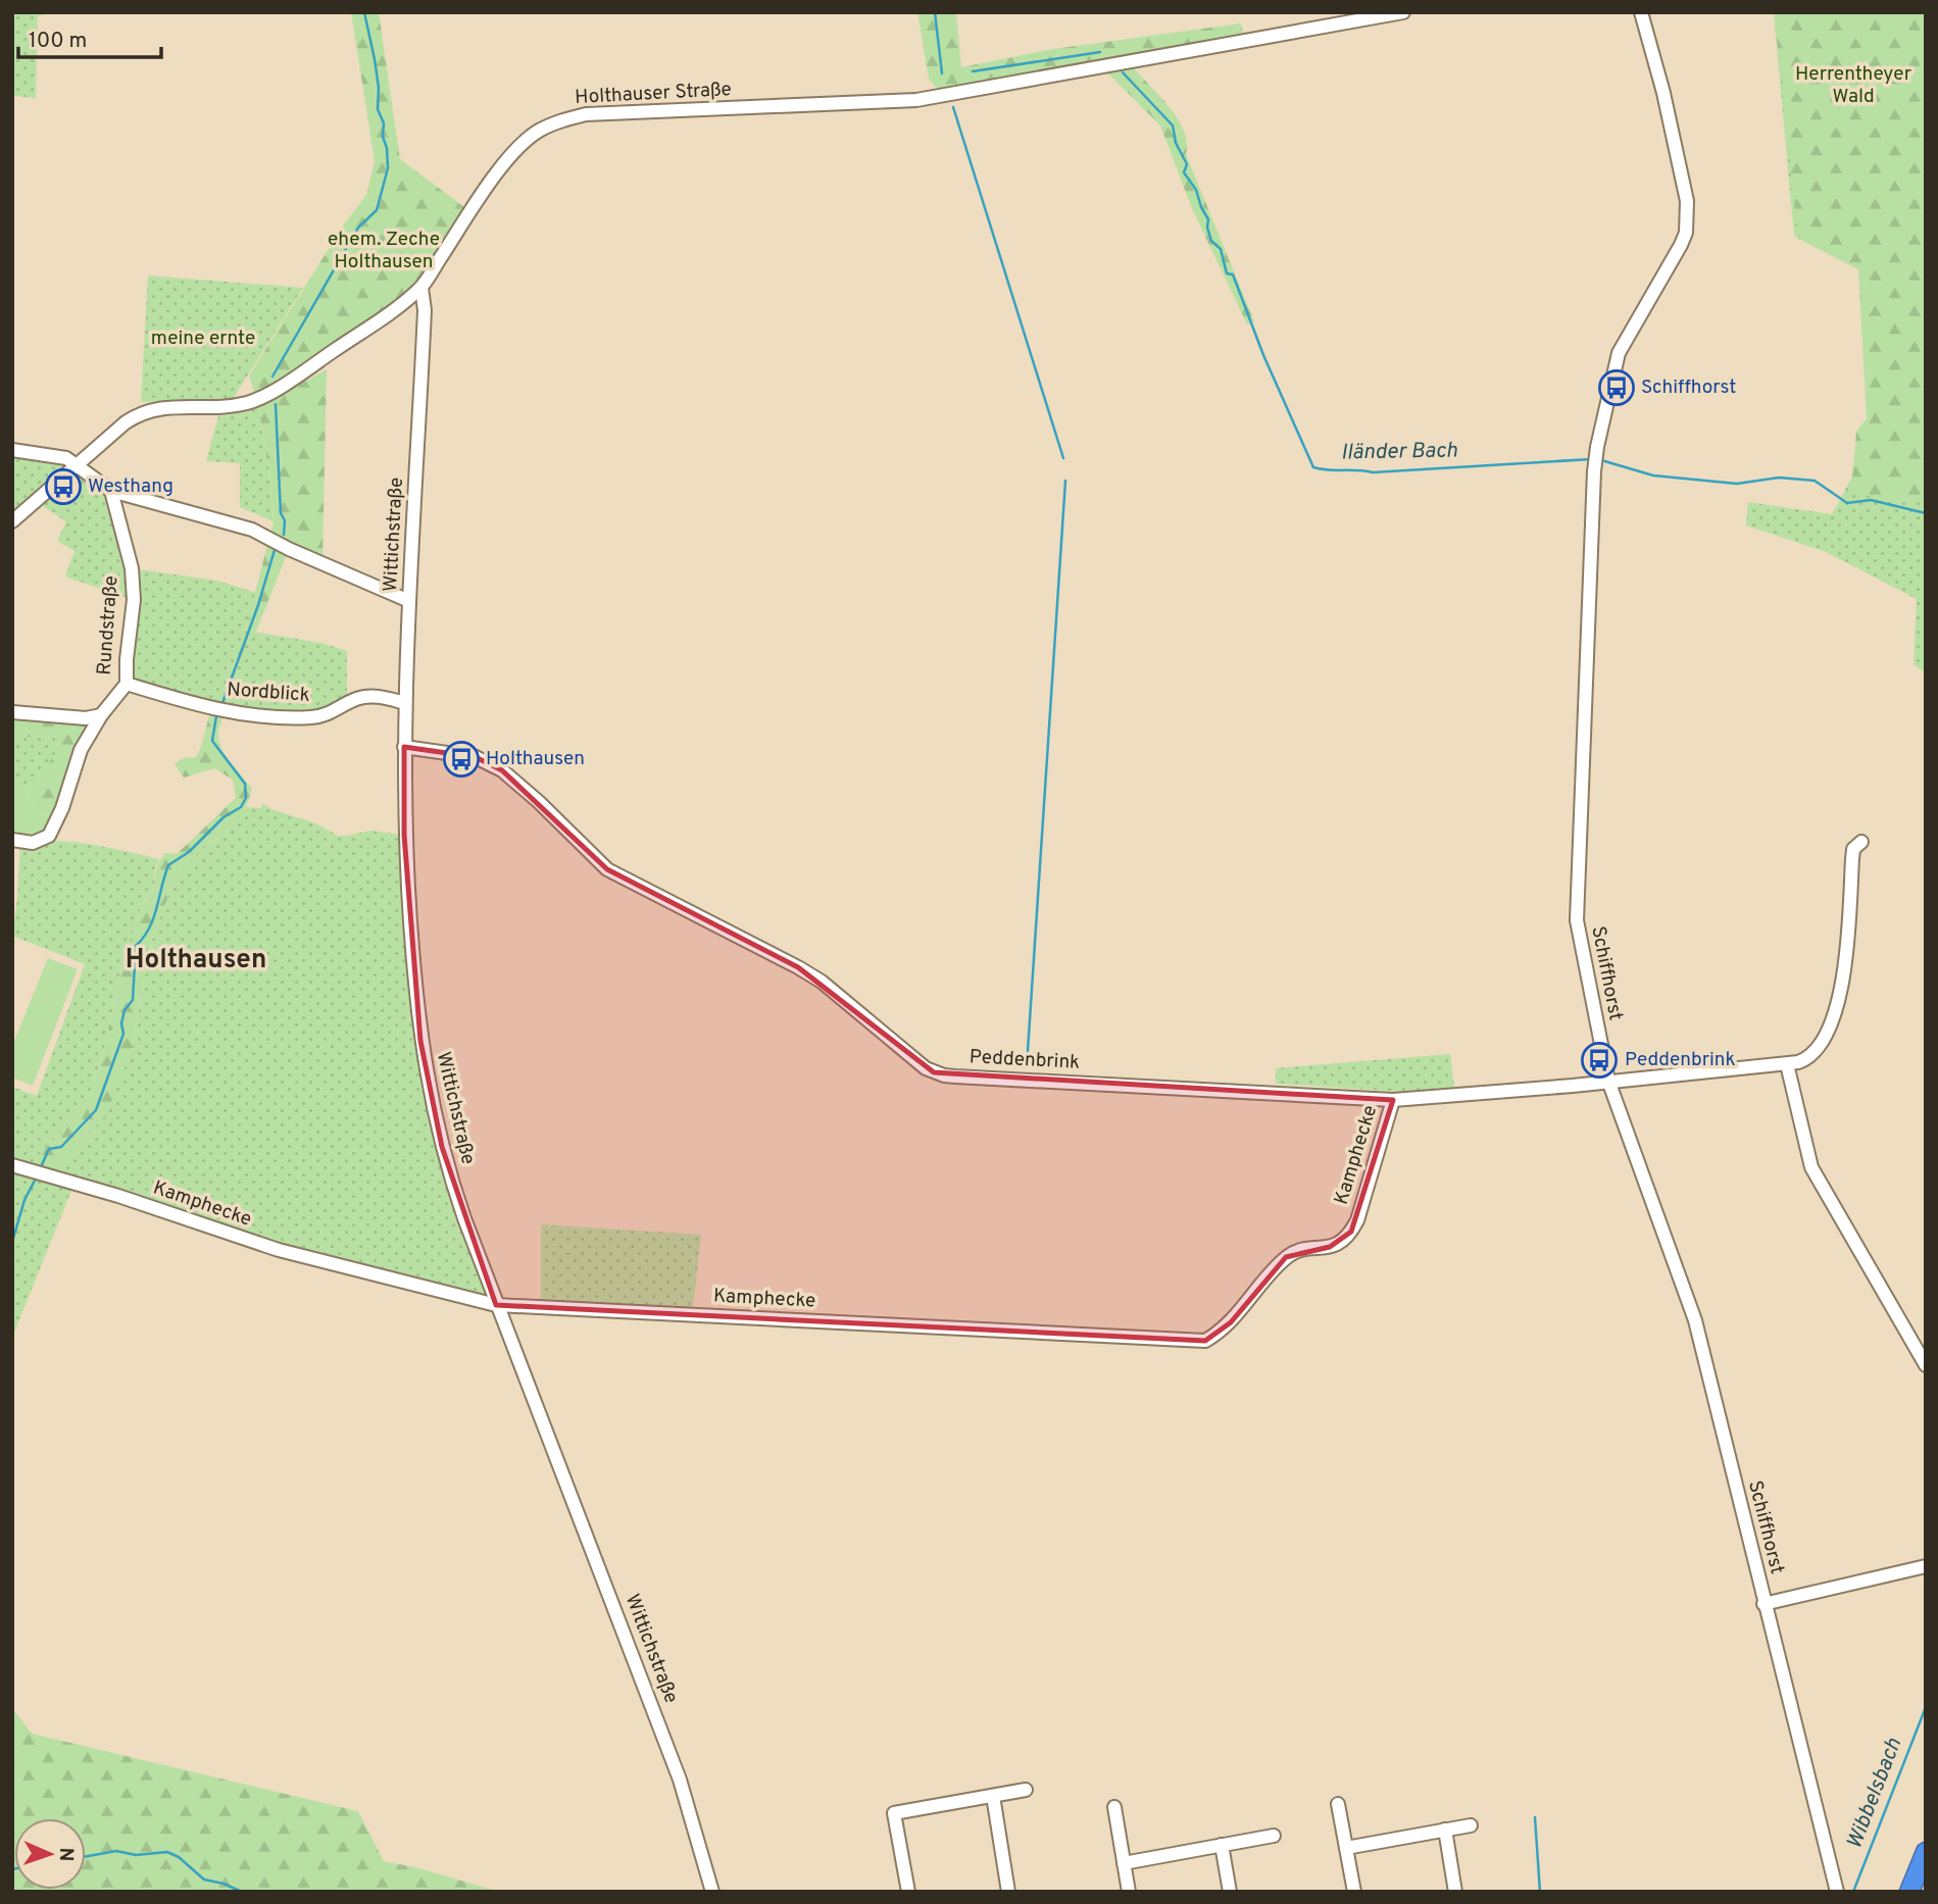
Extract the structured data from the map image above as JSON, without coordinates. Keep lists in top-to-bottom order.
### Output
{
  "streets": {
    "street": [
      "Holthauser Straße",
      "Wittichstraße",
      "Rundstraße",
      "Nordblick",
      "Schiffhorst",
      "Peddenbrink",
      "Kamphecke"
    ]
  },
  "crossings": [
    ["Holthauser Straße", "Wittichstraße"],
    ["Wittichstraße", "Nordblick"],
    ["Wittichstraße", "Peddenbrink"],
    ["Wittichstraße", "Kamphecke"],
    ["Rundstraße", "Nordblick"],
    ["Schiffhorst", "Peddenbrink"],
    ["Peddenbrink", "Kamphecke"]
  ],
  "districts": ["Holthausen"],
  "water": ["Iländer Bach", "Wibbelsbach"],
  "parks": ["Herrentheyer Wald", "ehem. Zeche Holthausen", "meine ernte"],
  "places": {
    "bus stop": [
      "Schiffhorst",
      "Westhang",
      "Holthausen",
      "Peddenbrink"
    ]
  },
  "scale_bar": "100 m",
  "north": "right"
}
